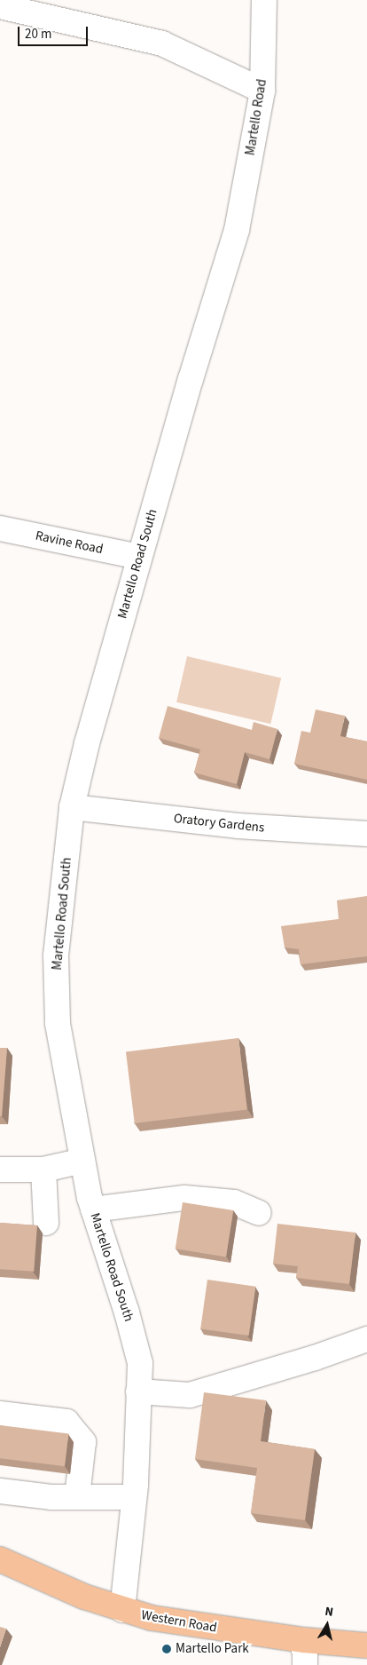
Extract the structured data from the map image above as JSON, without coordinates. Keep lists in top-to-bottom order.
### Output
{
  "streets": {
    "main road": ["Western Road"],
    "street": [
      "Martello Road",
      "Ravine Road",
      "Martello Road South",
      "Oratory Gardens"
    ]
  },
  "crossings": [
    ["Martello Road", "Martello Road South"],
    ["Ravine Road", "Martello Road South"],
    ["Martello Road South", "Oratory Gardens"],
    ["Martello Road South", "Western Road"]
  ],
  "places": ["Martello Park"],
  "scale_bar": "20 m",
  "north": "top"
}
